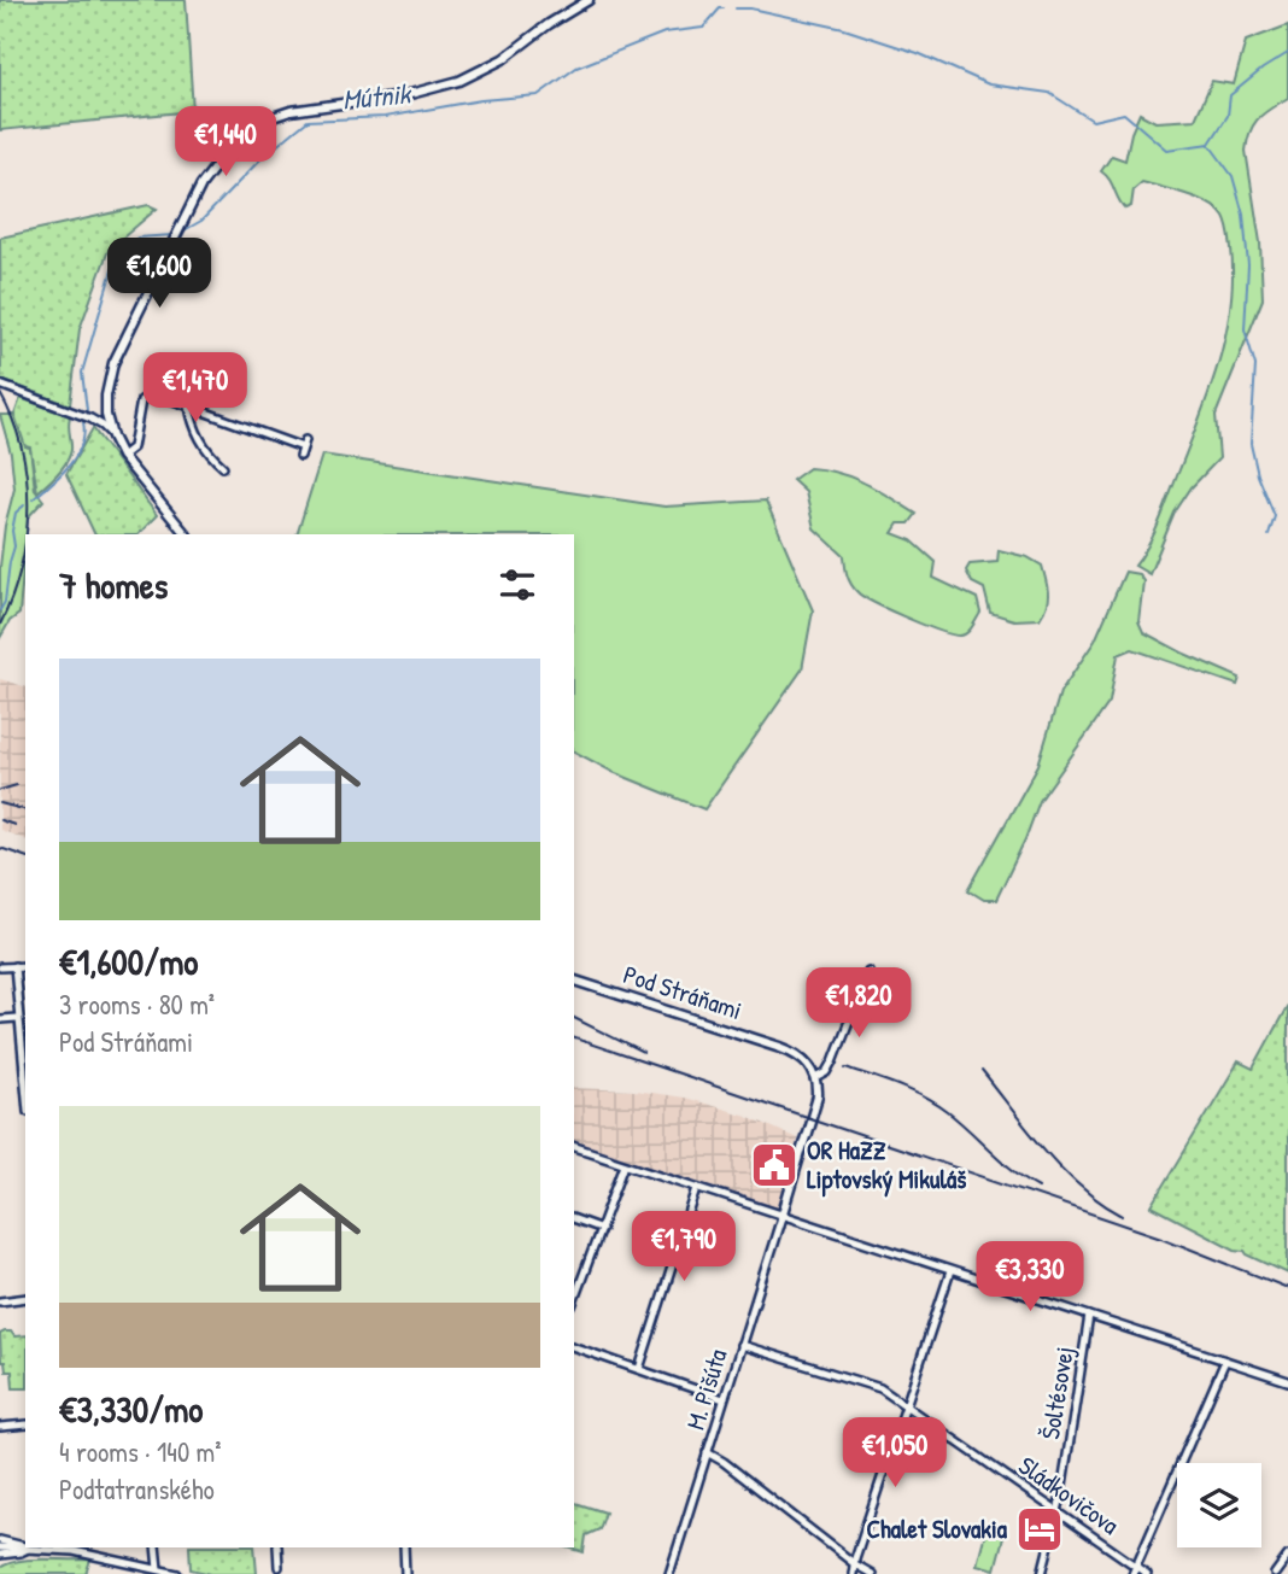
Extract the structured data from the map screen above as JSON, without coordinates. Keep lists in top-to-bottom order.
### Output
{
  "streets": {
    "street": [
      "Pod Stráňami",
      "M. Pišúta",
      "Šoltésovej",
      "Sládkovičova"
    ]
  },
  "crossings": [
    ["M. Pišúta", "Sládkovičova"],
    ["Šoltésovej", "Sládkovičova"]
  ],
  "water": ["Mútnik"],
  "places": {
    "public building": ["OR HaZZ Liptovský Mikuláš"],
    "hotel": ["Chalet Slovakia"]
  },
  "page": {
    "price": [
      "€1,440",
      "€1,600",
      "€1,470",
      "€1,820",
      "€1,790",
      "€3,330",
      "€1,050"
    ],
    "heading": "7 homes",
    "list": [
      {
        "name": "€1,600/mo",
        "note": "3 rooms · 80 m² · Pod Stráňami"
      },
      {
        "name": "€3,330/mo",
        "note": "4 rooms · 140 m² · Podtatranského"
      }
    ]
  }
}
